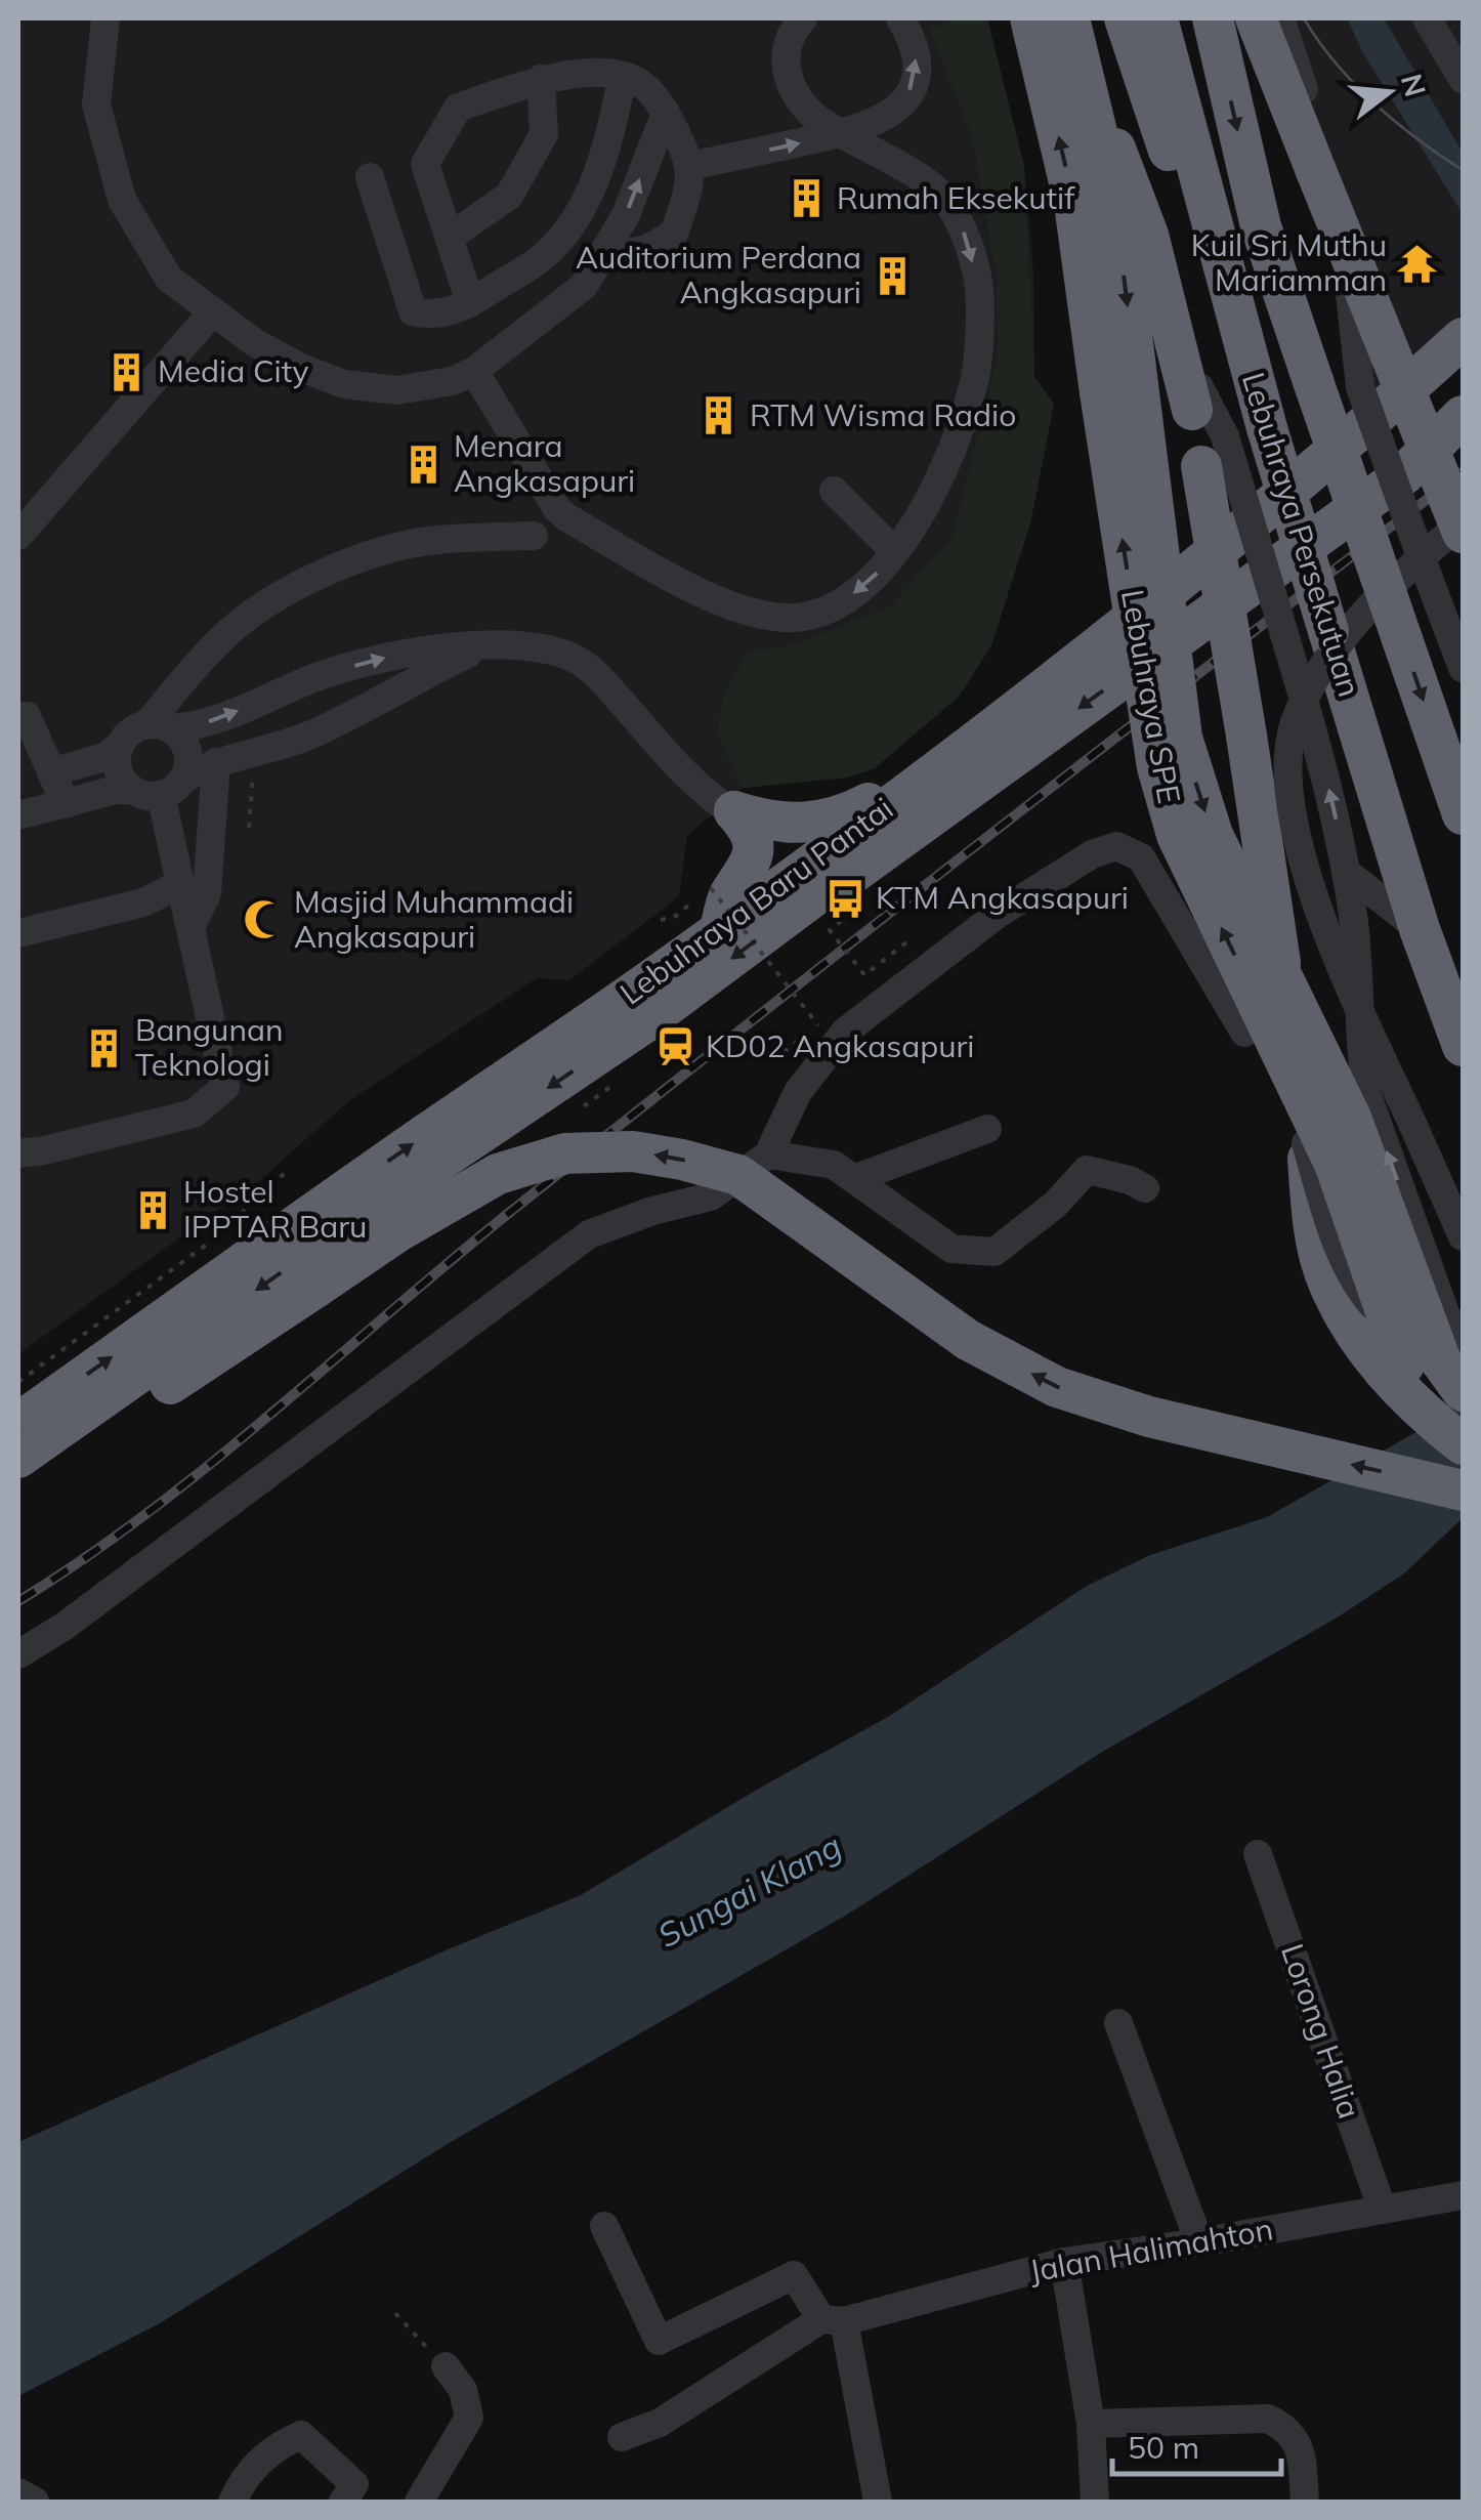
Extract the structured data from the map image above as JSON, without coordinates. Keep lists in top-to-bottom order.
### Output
{
  "streets": {
    "highway": ["Lebuhraya Persekutuan", "Lebuhraya SPE", "Lebuhraya Baru Pantai"],
    "street": ["Lorong Halia", "Jalan Halimahton"]
  },
  "crossings": [
    ["Lorong Halia", "Jalan Halimahton"]
  ],
  "water": ["Sungai Klang"],
  "places": {
    "building": [
      "Rumah Eksekutif",
      "Auditorium Perdana Angkasapuri",
      "Media City",
      "RTM Wisma Radio",
      "Menara Angkasapuri",
      "Bangunan Teknologi",
      "Hostel IPPTAR Baru"
    ],
    "temple": ["Kuil Sri Muthu Mariamman"],
    "bus stop": ["KTM Angkasapuri"],
    "mosque": ["Masjid Muhammadi Angkasapuri"],
    "station": ["KD02 Angkasapuri"]
  },
  "scale_bar": "50 m",
  "north": "right"
}
